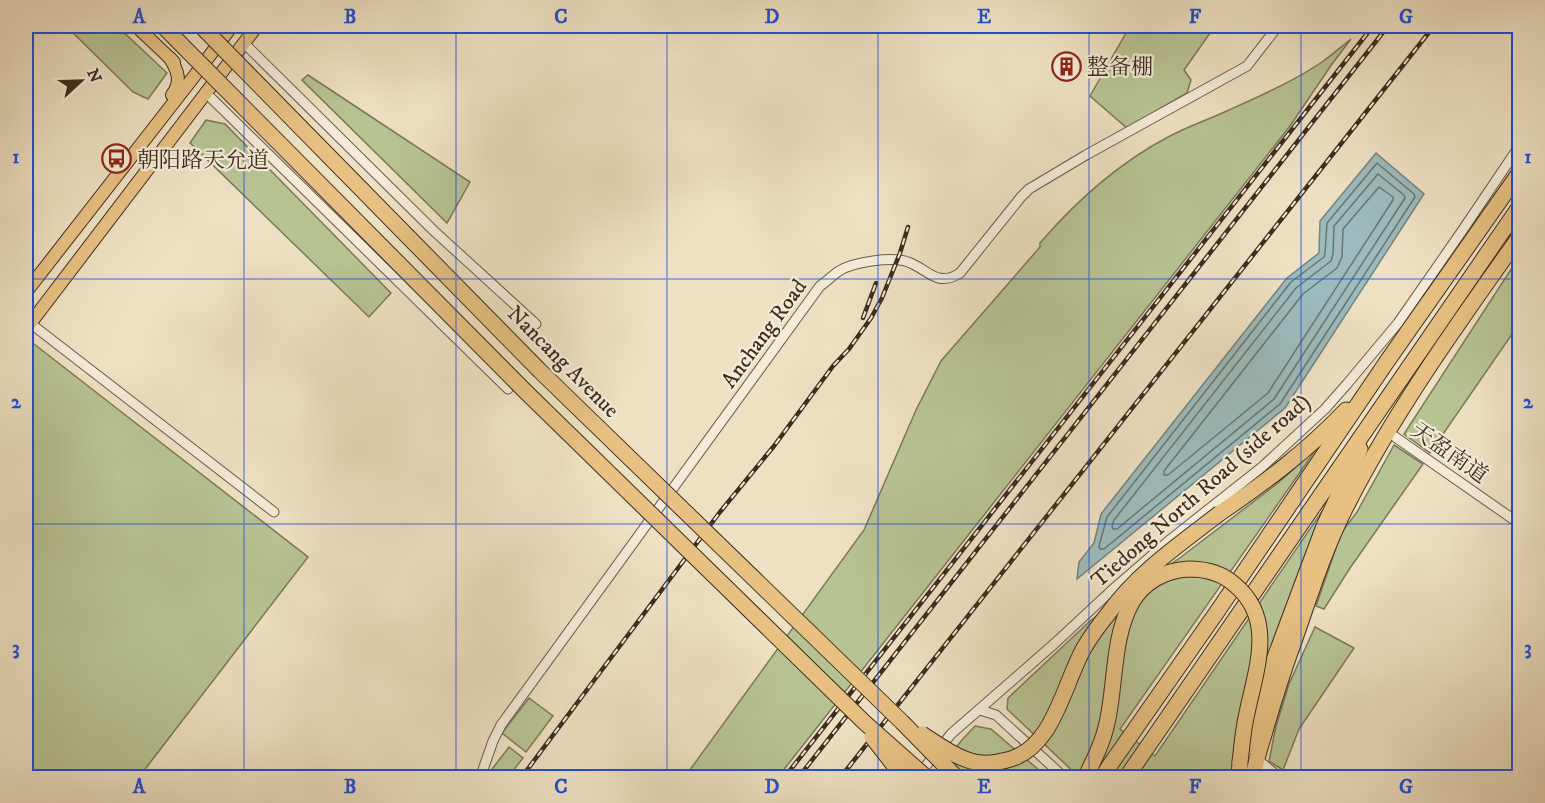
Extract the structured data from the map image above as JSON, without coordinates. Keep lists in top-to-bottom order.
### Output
{
  "streets": {
    "highway": ["Nancang Avenue"],
    "street": ["Anchang Road", "天盈南道", "Tiedong North Road (side road)"]
  },
  "places": {
    "building": ["整备棚"],
    "bus stop": ["朝阳路天允道"]
  },
  "north": "right",
  "grid": {
    "columns": [
      "A",
      "B",
      "C",
      "D",
      "E",
      "F",
      "G"
    ],
    "rows": ["1", "2", "3"]
  }
}
